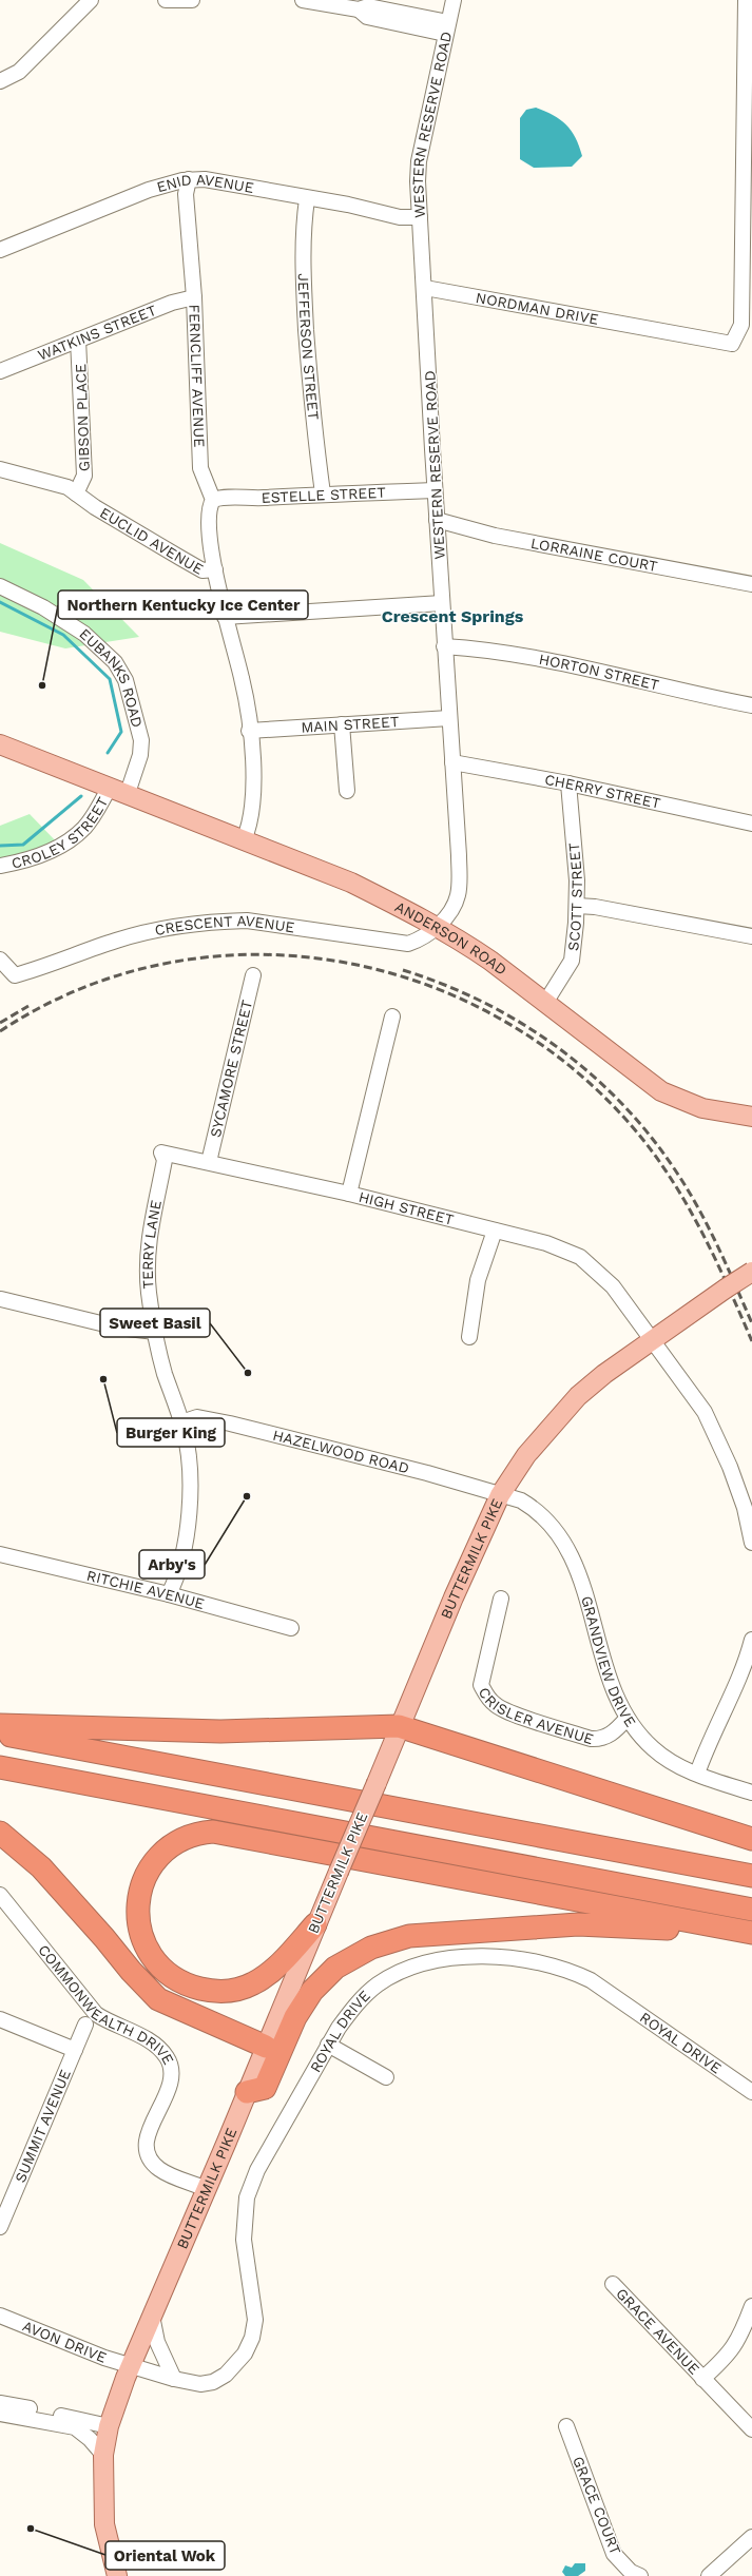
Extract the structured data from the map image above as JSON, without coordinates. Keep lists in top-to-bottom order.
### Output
{
  "streets": {
    "main road": ["ANDERSON ROAD", "BUTTERMILK PIKE"],
    "street": [
      "WESTERN RESERVE ROAD",
      "ENID AVENUE",
      "NORDMAN DRIVE",
      "WATKINS STREET",
      "JEFFERSON STREET",
      "FERNCLIFF AVENUE",
      "GIBSON PLACE",
      "ESTELLE STREET",
      "EUCLID AVENUE",
      "LORRAINE COURT",
      "HORTON STREET",
      "EUBANKS ROAD",
      "MAIN STREET",
      "CHERRY STREET",
      "CROLEY STREET",
      "SCOTT STREET",
      "CRESCENT AVENUE",
      "SYCAMORE STREET",
      "HIGH STREET",
      "TERRY LANE",
      "HAZELWOOD ROAD",
      "RITCHIE AVENUE",
      "GRANDVIEW DRIVE",
      "CRISLER AVENUE",
      "COMMONWEALTH DRIVE",
      "ROYAL DRIVE",
      "SUMMIT AVENUE",
      "GRACE AVENUE",
      "AVON DRIVE",
      "GRACE COURT"
    ]
  },
  "crossings": [
    ["WESTERN RESERVE ROAD", "ENID AVENUE"],
    ["WESTERN RESERVE ROAD", "NORDMAN DRIVE"],
    ["WESTERN RESERVE ROAD", "ESTELLE STREET"],
    ["WESTERN RESERVE ROAD", "LORRAINE COURT"],
    ["WESTERN RESERVE ROAD", "HORTON STREET"],
    ["WESTERN RESERVE ROAD", "MAIN STREET"],
    ["WESTERN RESERVE ROAD", "CHERRY STREET"],
    ["WESTERN RESERVE ROAD", "CRESCENT AVENUE"],
    ["WESTERN RESERVE ROAD", "ANDERSON ROAD"],
    ["ENID AVENUE", "JEFFERSON STREET"],
    ["ENID AVENUE", "FERNCLIFF AVENUE"],
    ["WATKINS STREET", "FERNCLIFF AVENUE"],
    ["WATKINS STREET", "GIBSON PLACE"],
    ["JEFFERSON STREET", "ESTELLE STREET"],
    ["FERNCLIFF AVENUE", "ESTELLE STREET"],
    ["GIBSON PLACE", "EUCLID AVENUE"],
    ["EUCLID AVENUE", "MAIN STREET"],
    ["EUCLID AVENUE", "ANDERSON ROAD"],
    ["EUBANKS ROAD", "CROLEY STREET"],
    ["EUBANKS ROAD", "ANDERSON ROAD"],
    ["CHERRY STREET", "SCOTT STREET"],
    ["CROLEY STREET", "ANDERSON ROAD"],
    ["SCOTT STREET", "ANDERSON ROAD"],
    ["CRESCENT AVENUE", "ANDERSON ROAD"],
    ["SYCAMORE STREET", "HIGH STREET"],
    ["HIGH STREET", "TERRY LANE"],
    ["HIGH STREET", "BUTTERMILK PIKE"],
    ["TERRY LANE", "HAZELWOOD ROAD"],
    ["TERRY LANE", "RITCHIE AVENUE"],
    ["HAZELWOOD ROAD", "BUTTERMILK PIKE"],
    ["HAZELWOOD ROAD", "GRANDVIEW DRIVE"],
    ["BUTTERMILK PIKE", "GRANDVIEW DRIVE"],
    ["BUTTERMILK PIKE", "COMMONWEALTH DRIVE"],
    ["BUTTERMILK PIKE", "ROYAL DRIVE"],
    ["BUTTERMILK PIKE", "AVON DRIVE"],
    ["GRANDVIEW DRIVE", "CRISLER AVENUE"],
    ["ROYAL DRIVE", "AVON DRIVE"]
  ],
  "districts": ["Crescent Springs"],
  "places": [
    "Northern Kentucky Ice Center",
    "Sweet Basil",
    "Burger King",
    "Arby's",
    "Oriental Wok"
  ]
}
